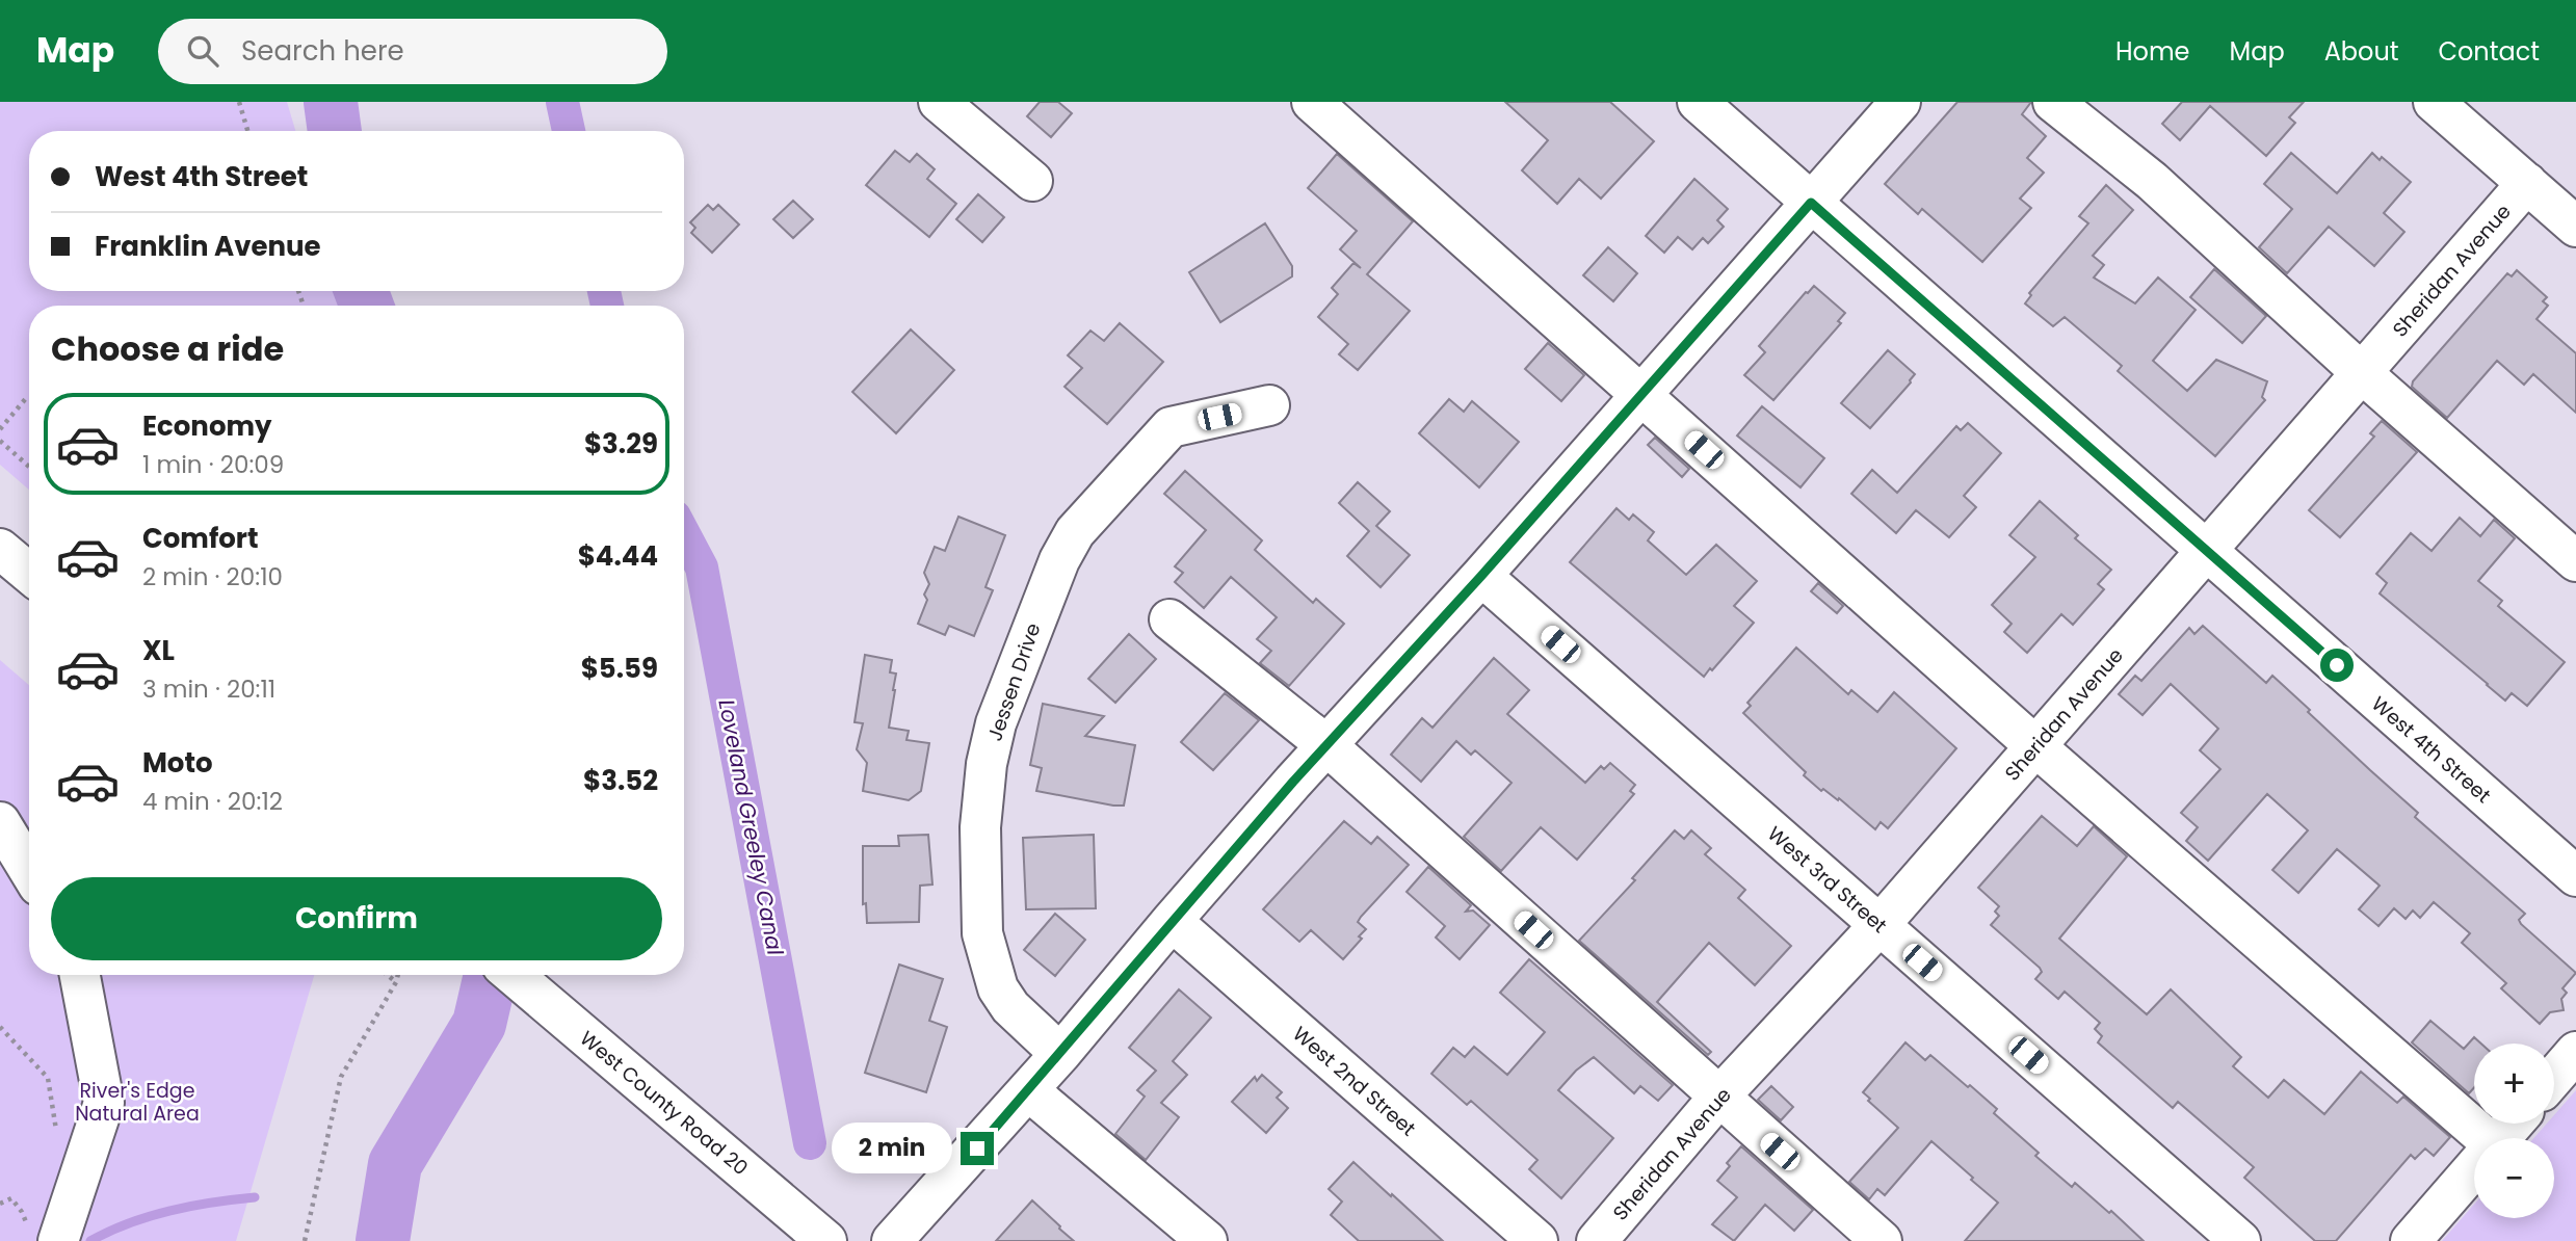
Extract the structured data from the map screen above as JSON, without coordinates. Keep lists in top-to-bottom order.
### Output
{
  "streets": {
    "street": [
      "Sheridan Avenue",
      "Jessen Drive",
      "West 4th Street",
      "West 3rd Street",
      "West 2nd Street",
      "West County Road 20"
    ]
  },
  "crossings": [
    ["Sheridan Avenue", "West 4th Street"],
    ["Sheridan Avenue", "West 3rd Street"]
  ],
  "water": ["Loveland Greeley Canal"],
  "parks": ["River's Edge Natural Area"],
  "page": {
    "header": "Map",
    "search": "Search here",
    "nav": [
      "Home",
      "Map",
      "About",
      "Contact"
    ],
    "banner": ["West 4th Street", "Franklin Avenue"],
    "heading": "Choose a ride",
    "list": [
      {
        "name": "Economy",
        "note": "1 min · 20:09",
        "value": "$3.29"
      },
      {
        "name": "Comfort",
        "note": "2 min · 20:10",
        "value": "$4.44"
      },
      {
        "name": "XL",
        "note": "3 min · 20:11",
        "value": "$5.59"
      },
      {
        "name": "Moto",
        "note": "4 min · 20:12",
        "value": "$3.52"
      }
    ],
    "buttons": "Confirm",
    "map_buttons": ["+", "−"],
    "bubble": "2 min"
  }
}
